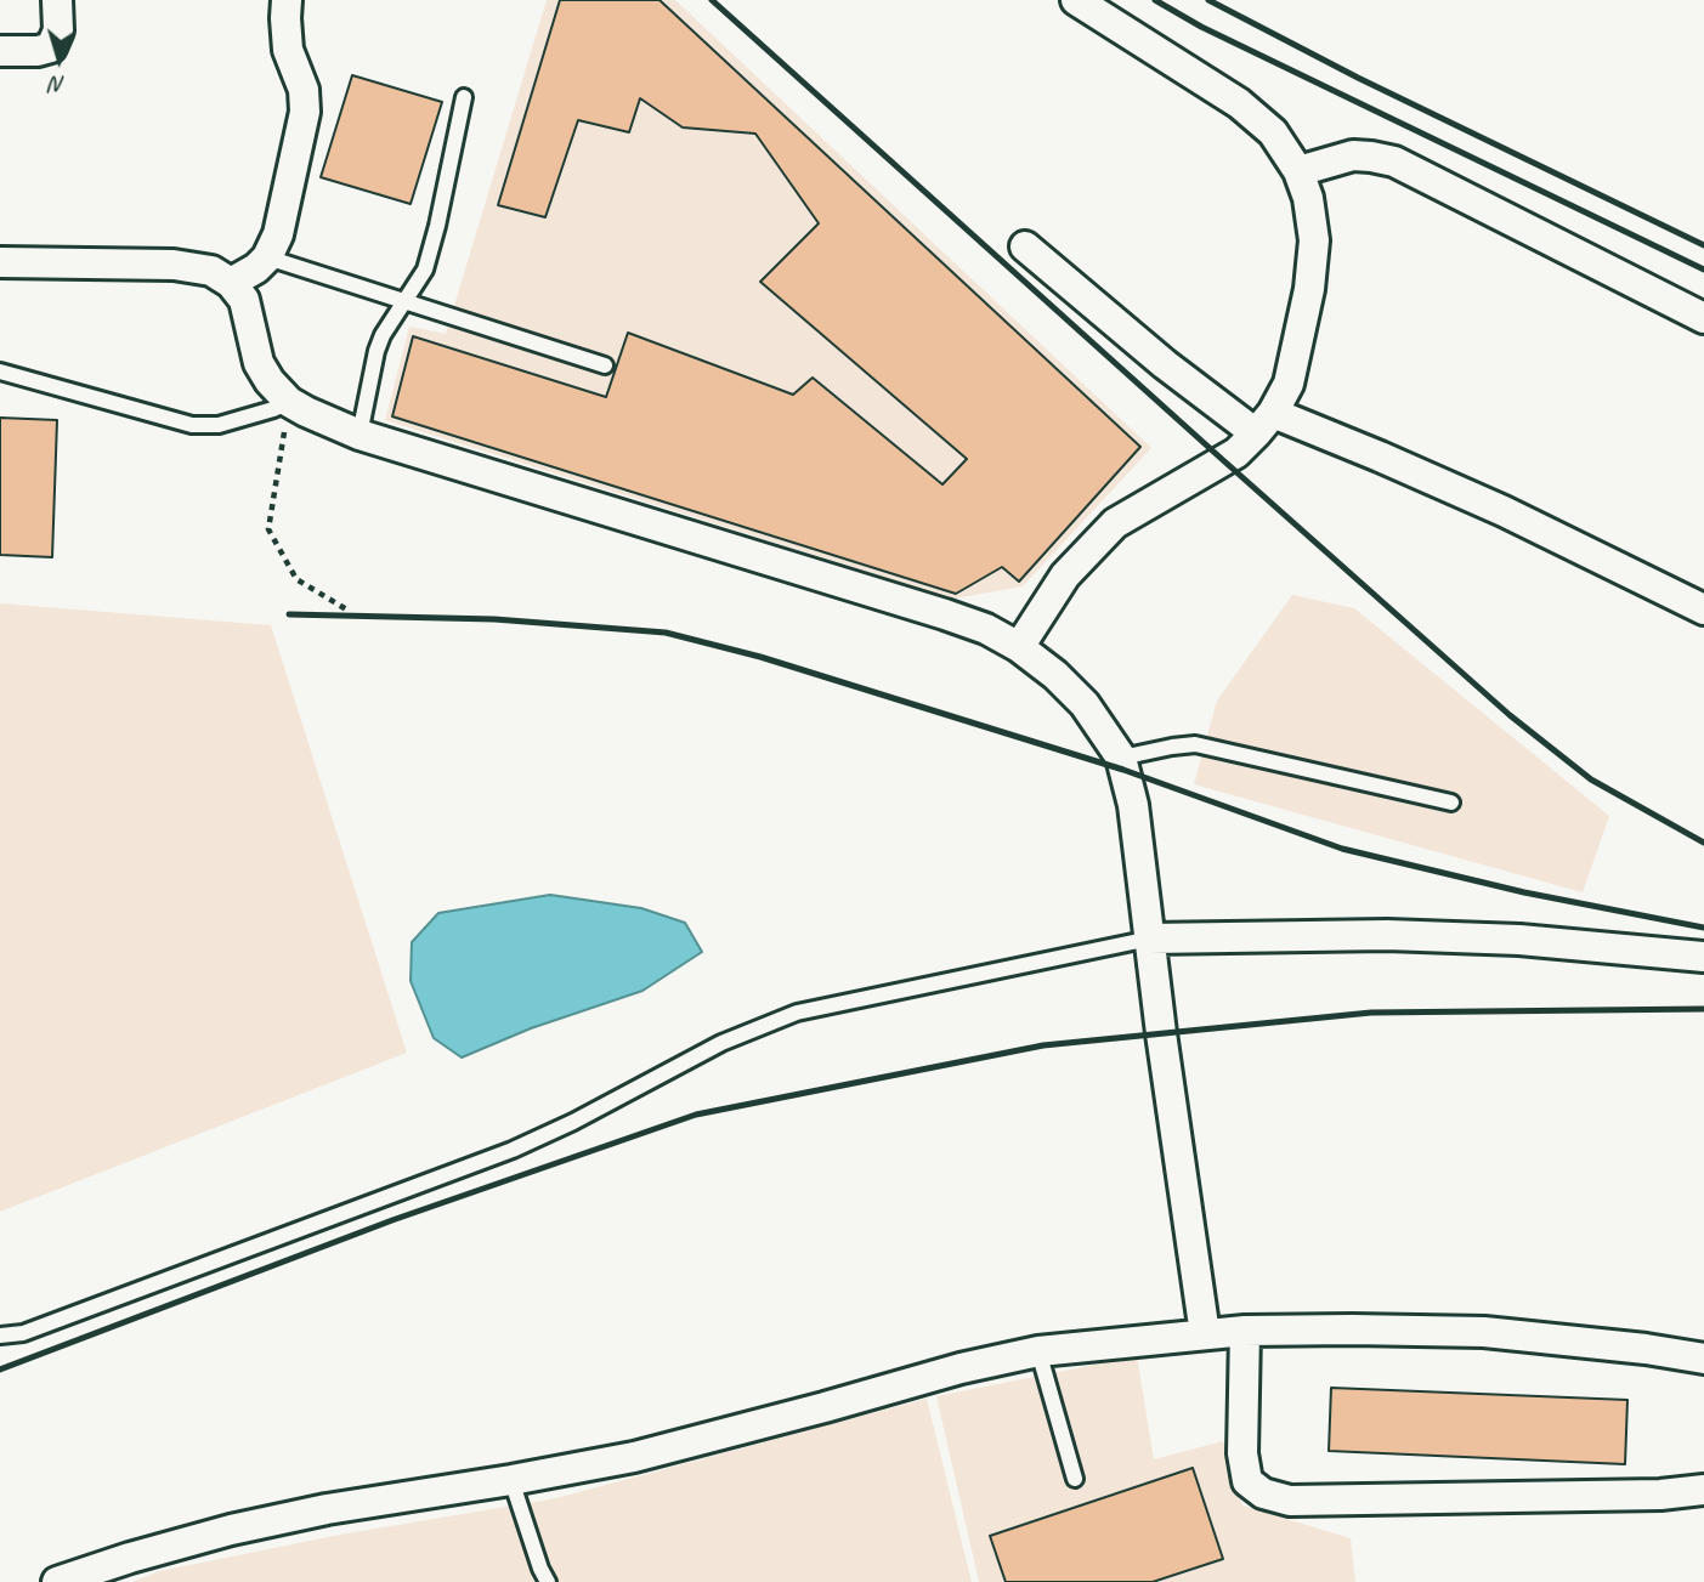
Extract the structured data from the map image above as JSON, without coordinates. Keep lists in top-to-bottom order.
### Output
{
  "north": "bottom"
}
